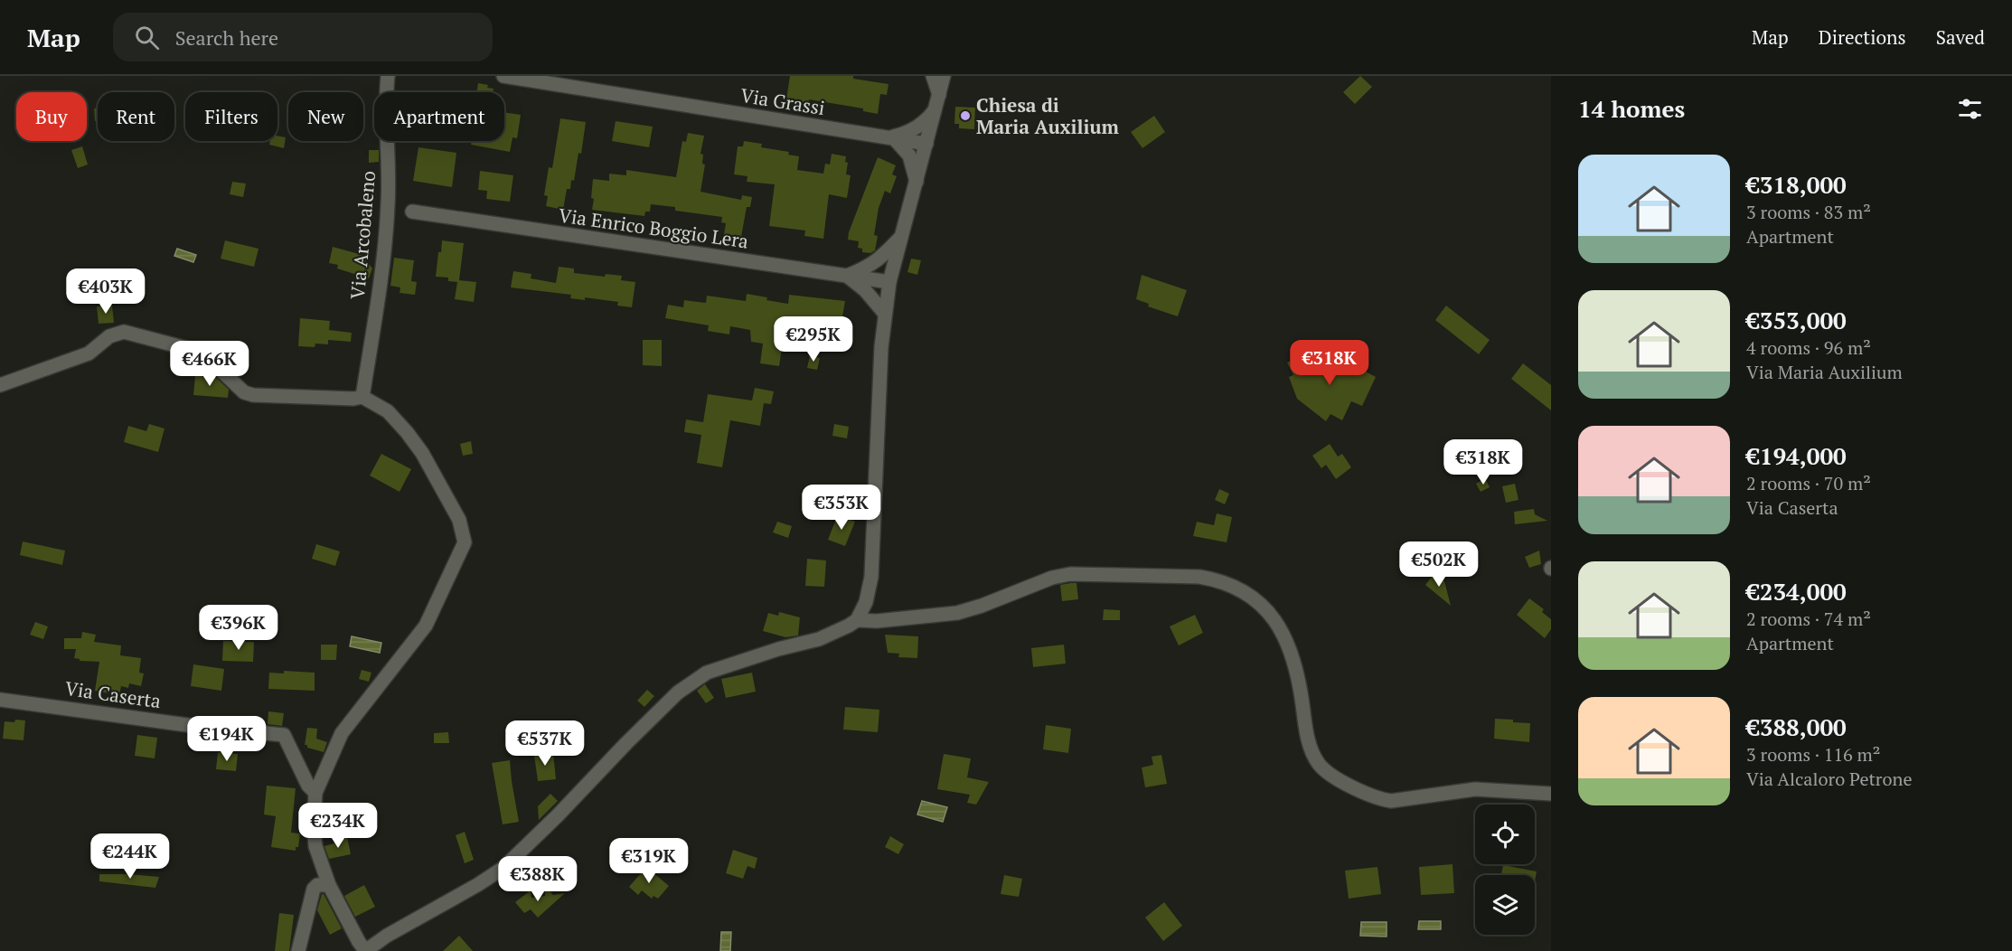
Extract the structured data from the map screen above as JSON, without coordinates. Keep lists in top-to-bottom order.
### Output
{
  "streets": {
    "street": [
      "Via Grassi",
      "Via Enrico Boggio Lera",
      "Via Arcobaleno",
      "Via Caserta"
    ]
  },
  "places": ["Chiesa di Maria Auxilium"],
  "page": {
    "header": "Map",
    "search": "Search here",
    "nav": ["Map", "Directions", "Saved"],
    "heading": "14 homes",
    "chip": [
      "Buy",
      "Rent",
      "Filters",
      "New",
      "Apartment"
    ],
    "list": [
      {
        "name": "€318,000",
        "note": "3 rooms · 83 m² · Apartment"
      },
      {
        "name": "€353,000",
        "note": "4 rooms · 96 m² · Via Maria Auxilium"
      },
      {
        "name": "€194,000",
        "note": "2 rooms · 70 m² · Via Caserta"
      },
      {
        "name": "€234,000",
        "note": "2 rooms · 74 m² · Apartment"
      },
      {
        "name": "€388,000",
        "note": "3 rooms · 116 m² · Via Alcaloro Petrone"
      }
    ],
    "price": [
      "€403K",
      "€295K",
      "€318K",
      "€466K",
      "€318K",
      "€353K",
      "€502K",
      "€396K",
      "€194K",
      "€537K",
      "€234K",
      "€244K",
      "€319K",
      "€388K"
    ]
  }
}
